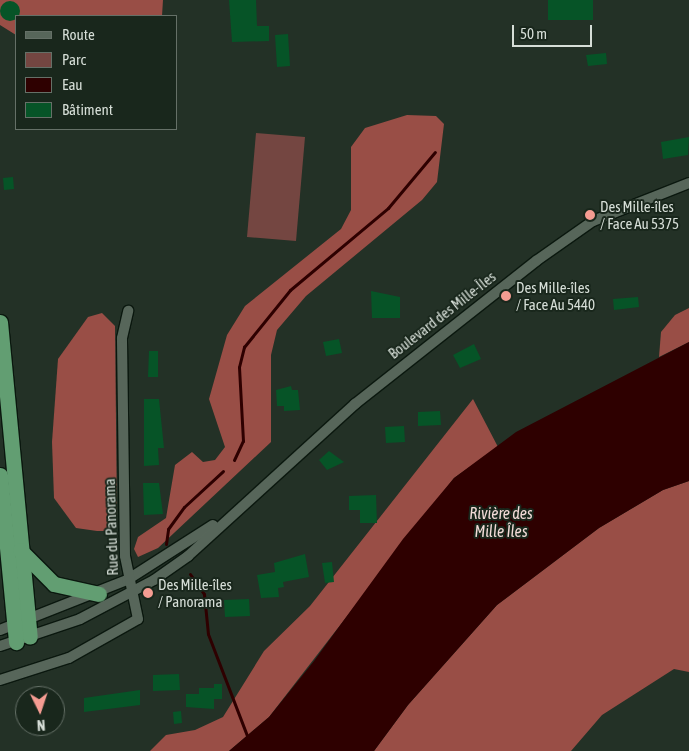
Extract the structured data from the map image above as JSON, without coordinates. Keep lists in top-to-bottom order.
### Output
{
  "streets": {
    "street": ["Boulevard des Mille-Îles", "Rue du Panorama"]
  },
  "crossings": [
    ["Boulevard des Mille-Îles", "Rue du Panorama"]
  ],
  "water": ["Rivière des Mille Îles"],
  "places": ["Des Mille-îles / Face Au 5375", "Des Mille-îles / Face Au 5440", "Des Mille-îles / Panorama"],
  "legend": [
    "Route",
    "Parc",
    "Eau",
    "Bâtiment"
  ],
  "scale_bar": "50 m",
  "north": "bottom"
}
